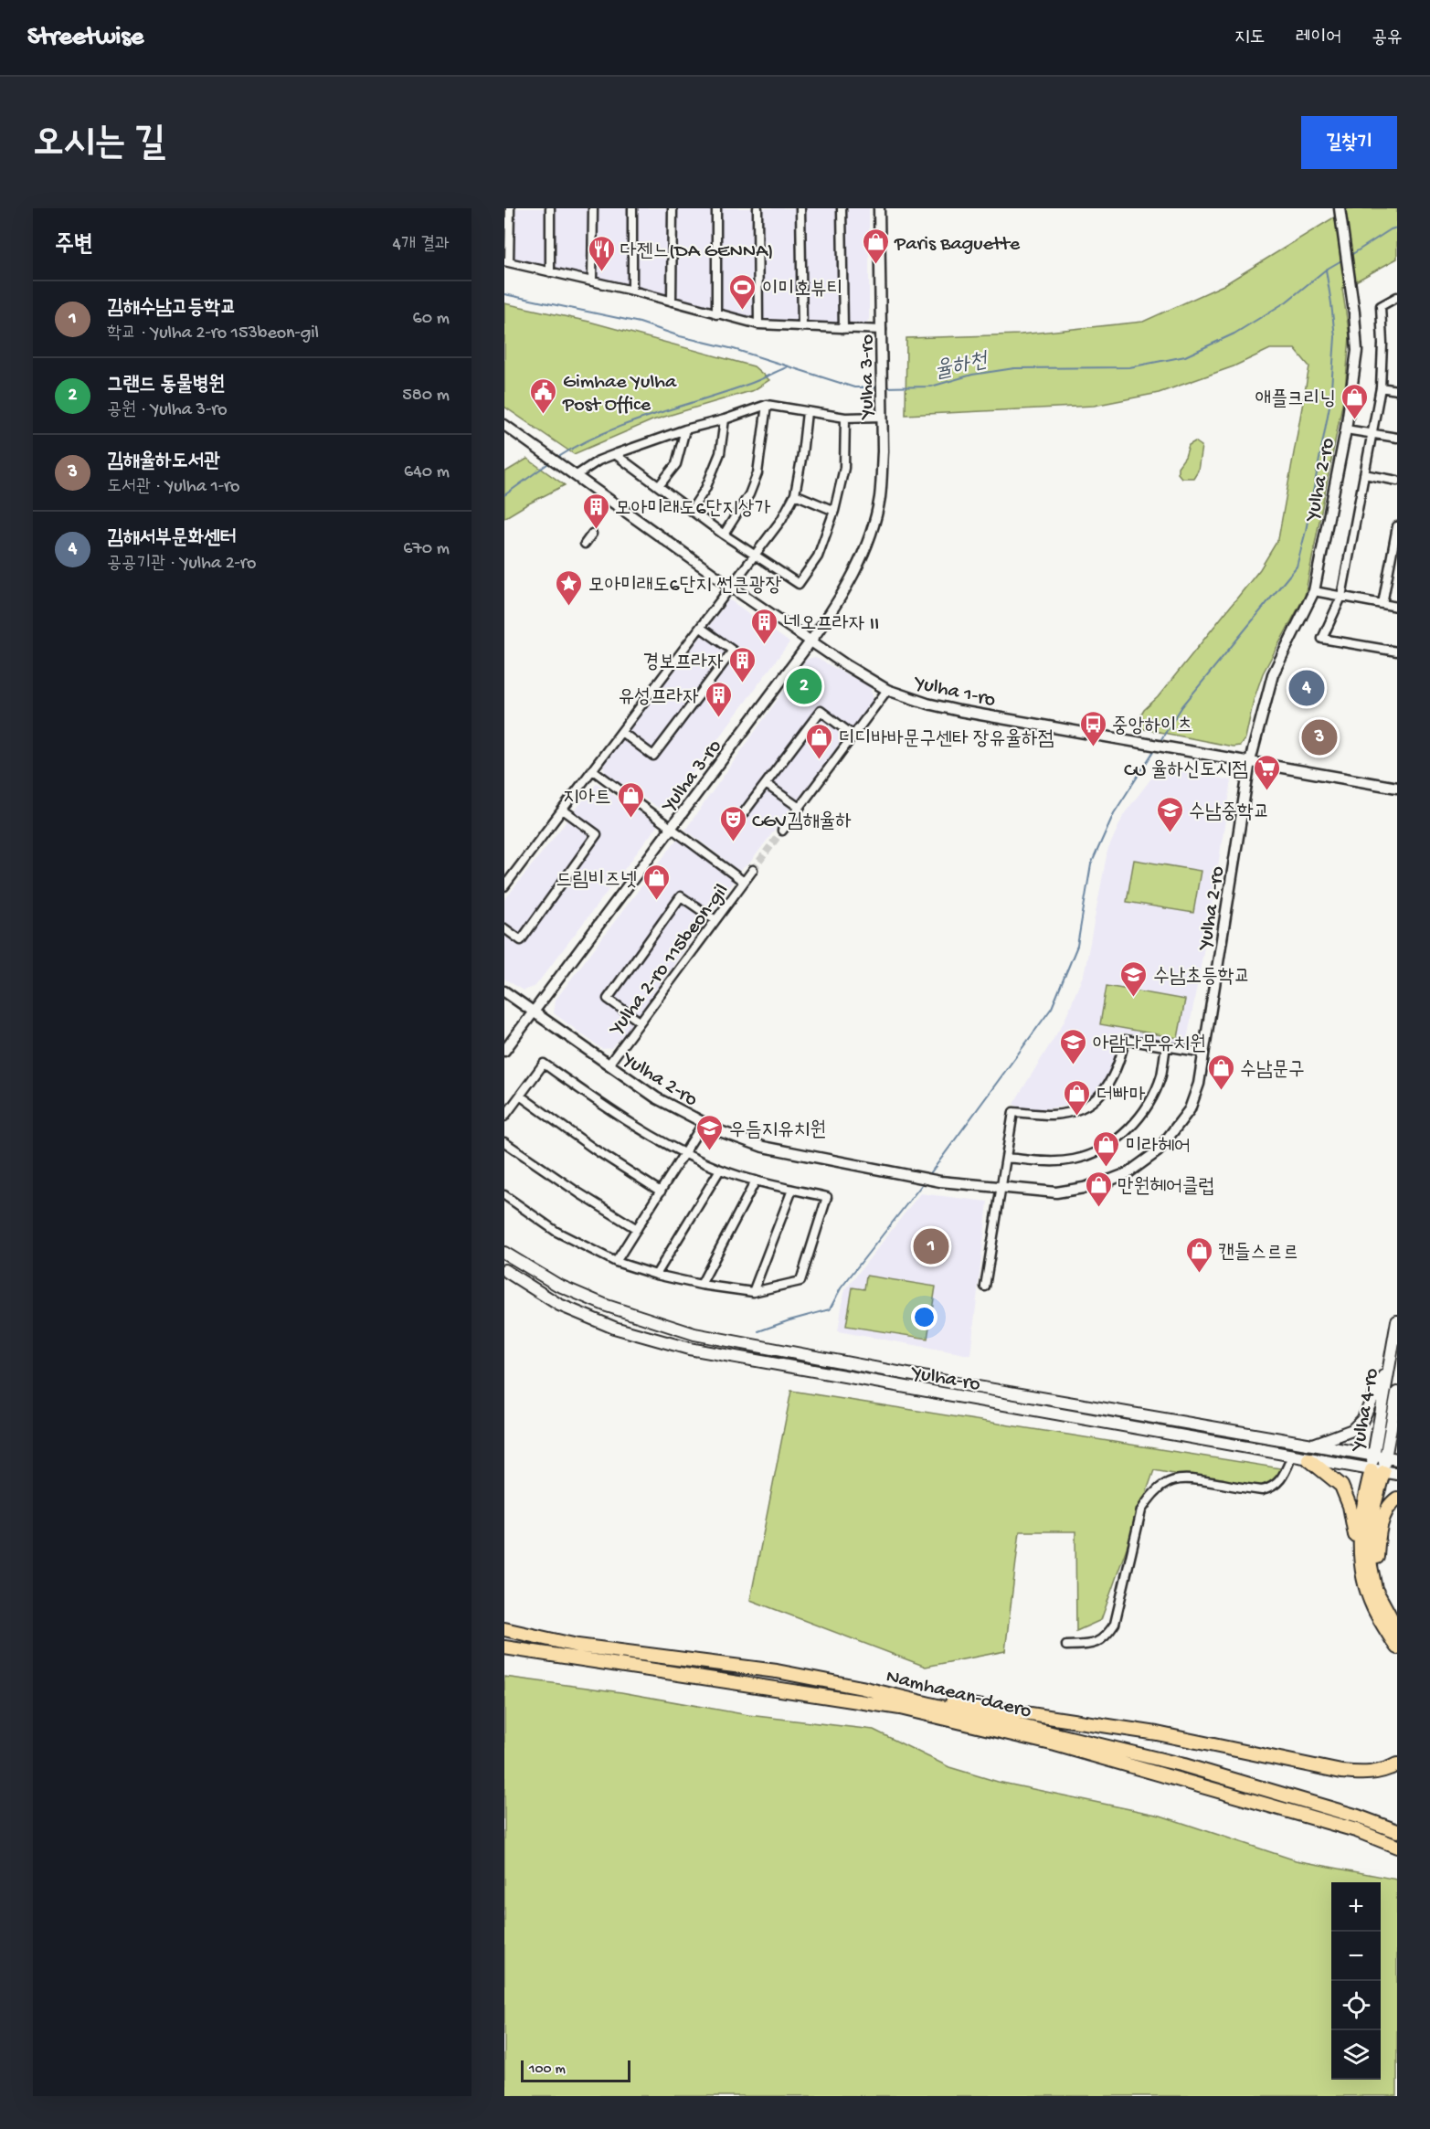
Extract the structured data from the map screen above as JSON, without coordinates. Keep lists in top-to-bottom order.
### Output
{
  "streets": {
    "highway": ["Namhaean-daero"],
    "main road": ["Yulha-ro", "Yulha 4-ro"],
    "street": [
      "Yulha 3-ro",
      "Yulha 2-ro",
      "Yulha 1-ro",
      "Yulha 2-ro 115beon-gil"
    ]
  },
  "crossings": [
    ["Yulha 3-ro", "Yulha 2-ro"],
    ["Yulha 3-ro", "Yulha 1-ro"],
    ["Yulha 2-ro", "Yulha 1-ro"],
    ["Yulha 2-ro", "Yulha 2-ro 115beon-gil"],
    ["Yulha-ro", "Yulha 4-ro"]
  ],
  "water": ["율하천"],
  "places": {
    "shop": [
      "Paris Baguette",
      "애플크리닝",
      "디디바바문구센타 장유율하점",
      "지아트",
      "드림비즈넷",
      "수남문구",
      "더빠마",
      "미라헤어",
      "만원헤어클럽",
      "캔들스르르"
    ],
    "restaurant": ["다젠느(DA GENNA)"],
    "sports": ["이미호뷰티"],
    "public building": ["Gimhae Yulha Post Office"],
    "building": [
      "모아미래도6단지상가",
      "네오프라자 II",
      "경보프라자",
      "유성프라자"
    ],
    "place": ["모아미래도6단지 썬큰광장"],
    "bus stop": ["중앙하이츠"],
    "supermarket": ["CU 율하신도시점"],
    "school or university": [
      "수남중학교",
      "수남초등학교",
      "아람나무유치원",
      "우듬지유치원"
    ],
    "theatre": ["CGV김해율하"]
  },
  "scale_bar": "100 m",
  "page": {
    "header": "Streetwise",
    "nav": ["지도", "레이어", "공유"],
    "buttons": "길찾기",
    "title": "오시는 길",
    "heading": ["주변", "4개 결과"],
    "list": [
      {
        "mark": "1",
        "name": "김해수남고등학교",
        "note": "학교 · Yulha 2-ro 153beon-gil",
        "value": "60 m"
      },
      {
        "mark": "2",
        "name": "그랜드 동물병원",
        "note": "공원 · Yulha 3-ro",
        "value": "580 m"
      },
      {
        "mark": "3",
        "name": "김해율하도서관",
        "note": "도서관 · Yulha 1-ro",
        "value": "640 m"
      },
      {
        "mark": "4",
        "name": "김해서부문화센터",
        "note": "공공기관 · Yulha 2-ro",
        "value": "670 m"
      }
    ],
    "pins": [
      "2",
      "4",
      "3",
      "1"
    ],
    "map_buttons": ["+", "−"],
    "scale": "100 m"
  }
}
